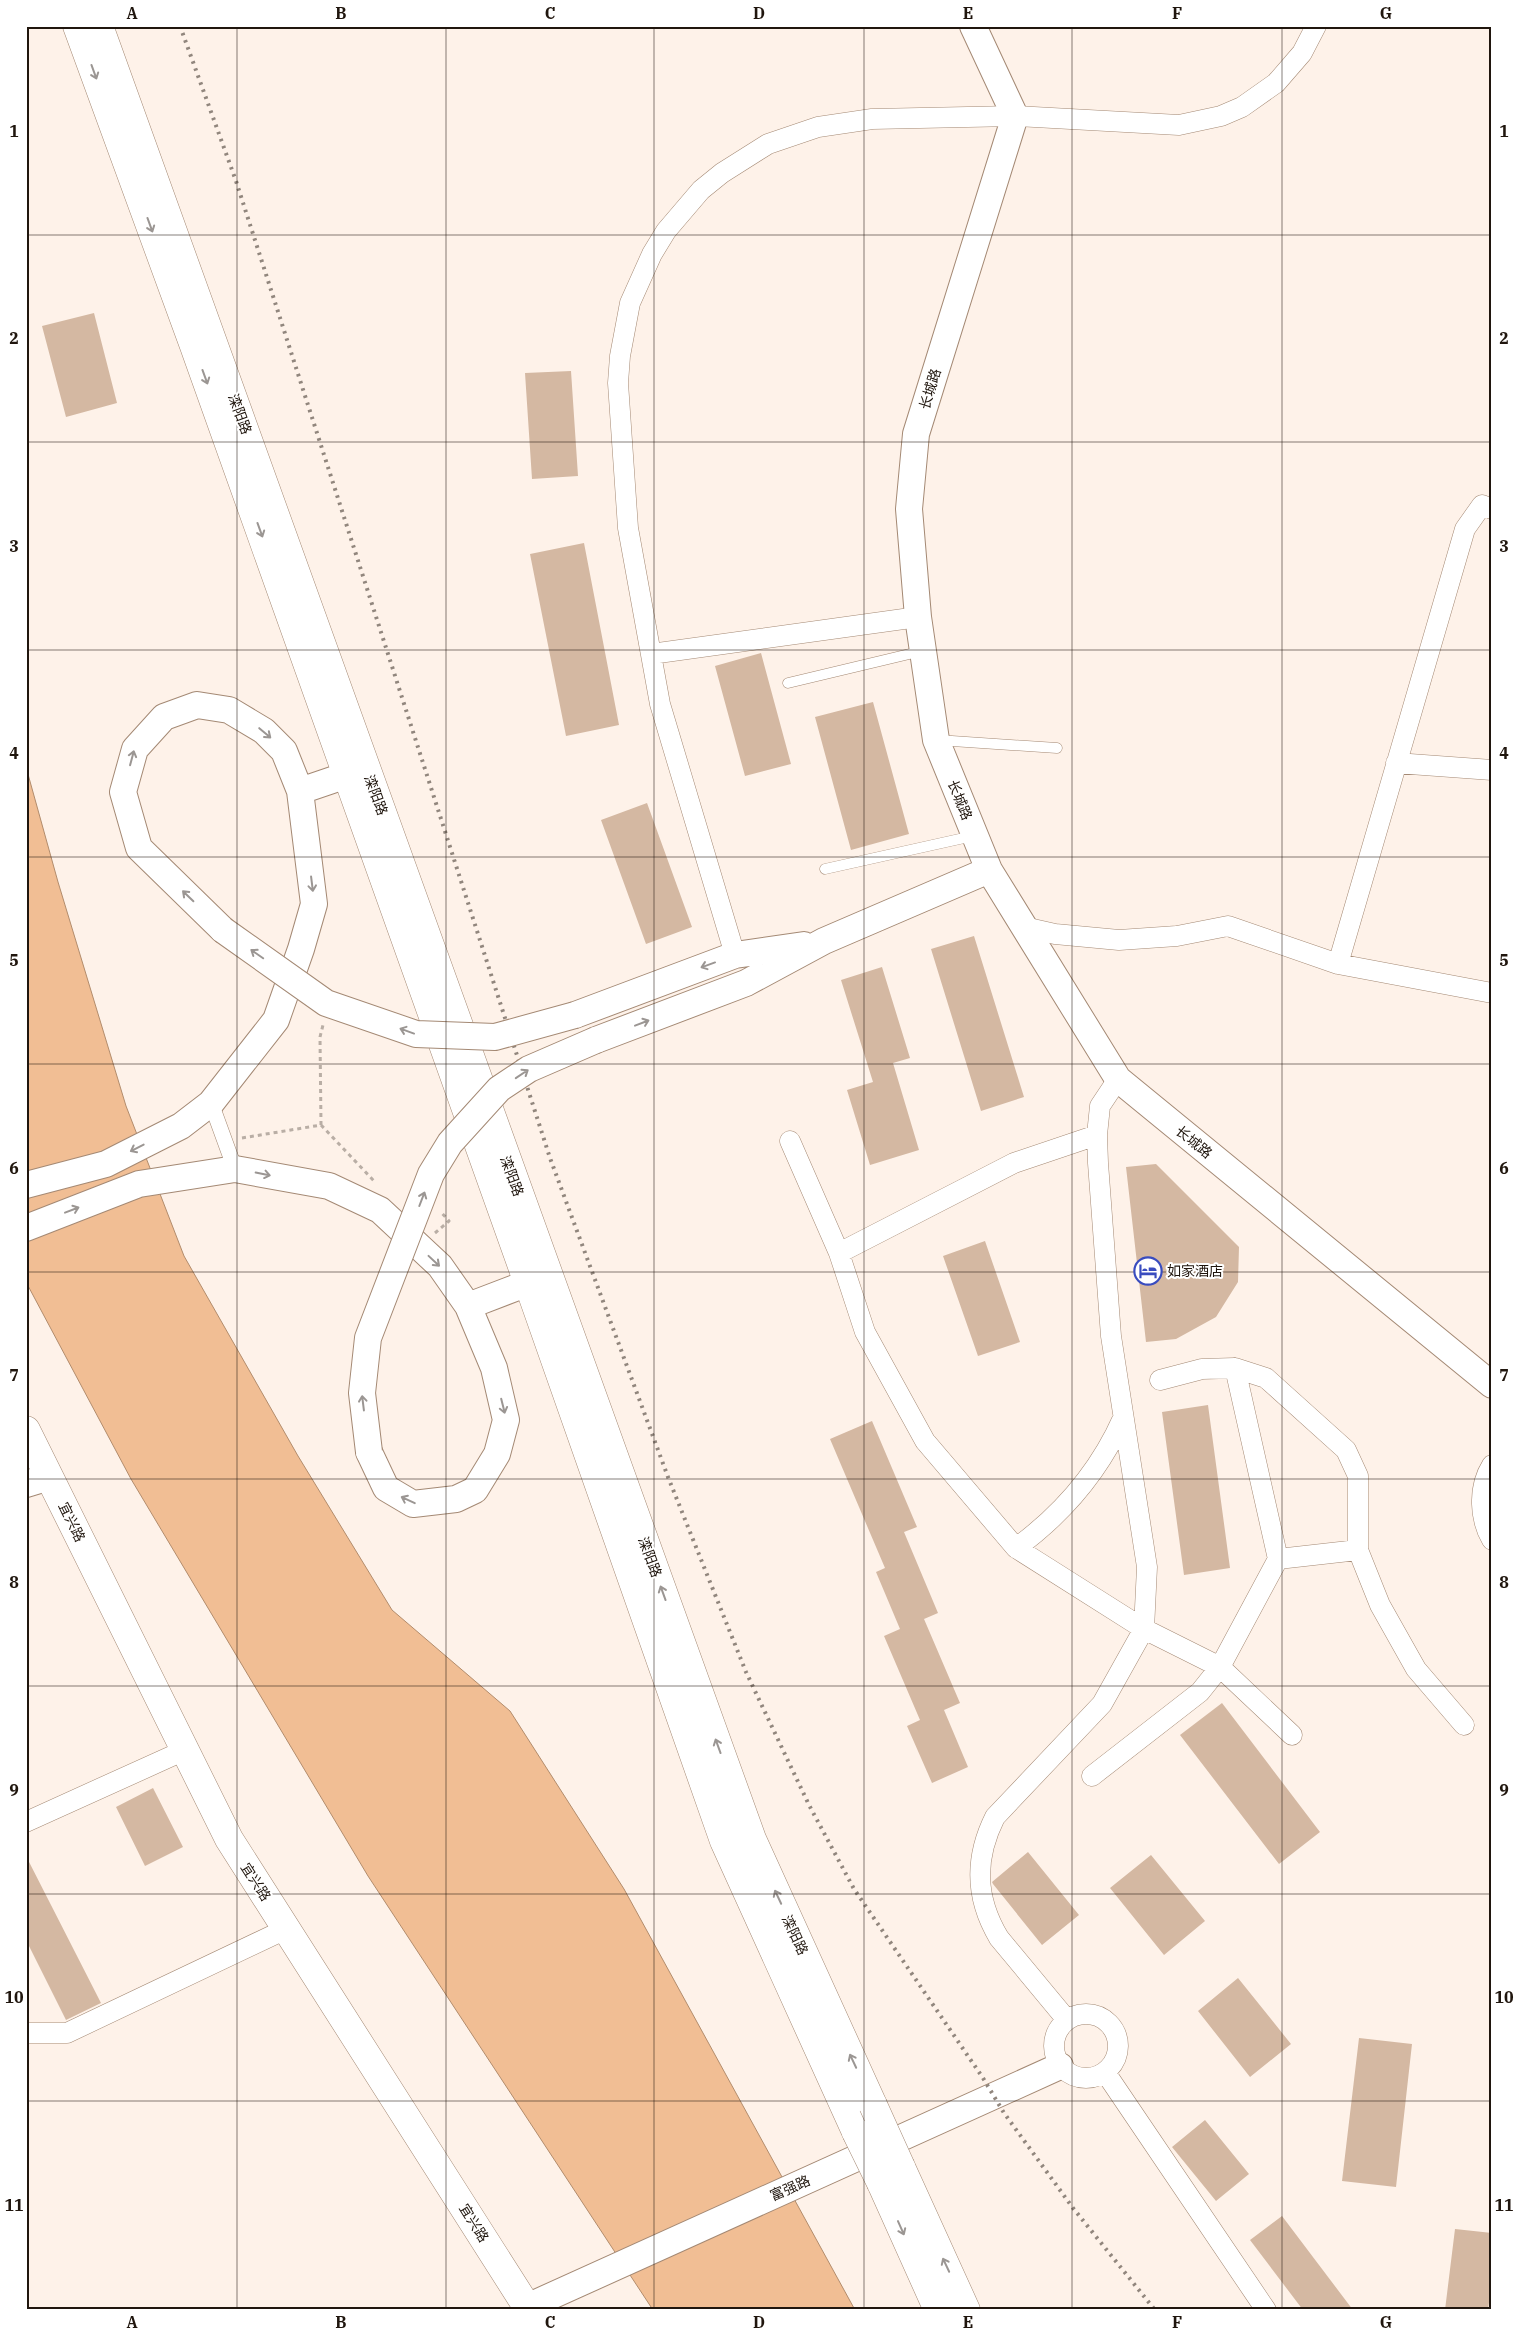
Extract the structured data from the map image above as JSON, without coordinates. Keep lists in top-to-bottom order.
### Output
{
  "streets": {
    "main road": ["滦阳路", "宜兴路"],
    "street": ["长城路", "富强路"]
  },
  "crossings": [
    ["宜兴路", "富强路"]
  ],
  "places": {
    "hotel": ["如家酒店"]
  },
  "grid": {
    "columns": [
      "A",
      "B",
      "C",
      "D",
      "E",
      "F",
      "G"
    ],
    "rows": [
      "1",
      "2",
      "3",
      "4",
      "5",
      "6",
      "7",
      "8",
      "9",
      "10",
      "11"
    ]
  }
}
